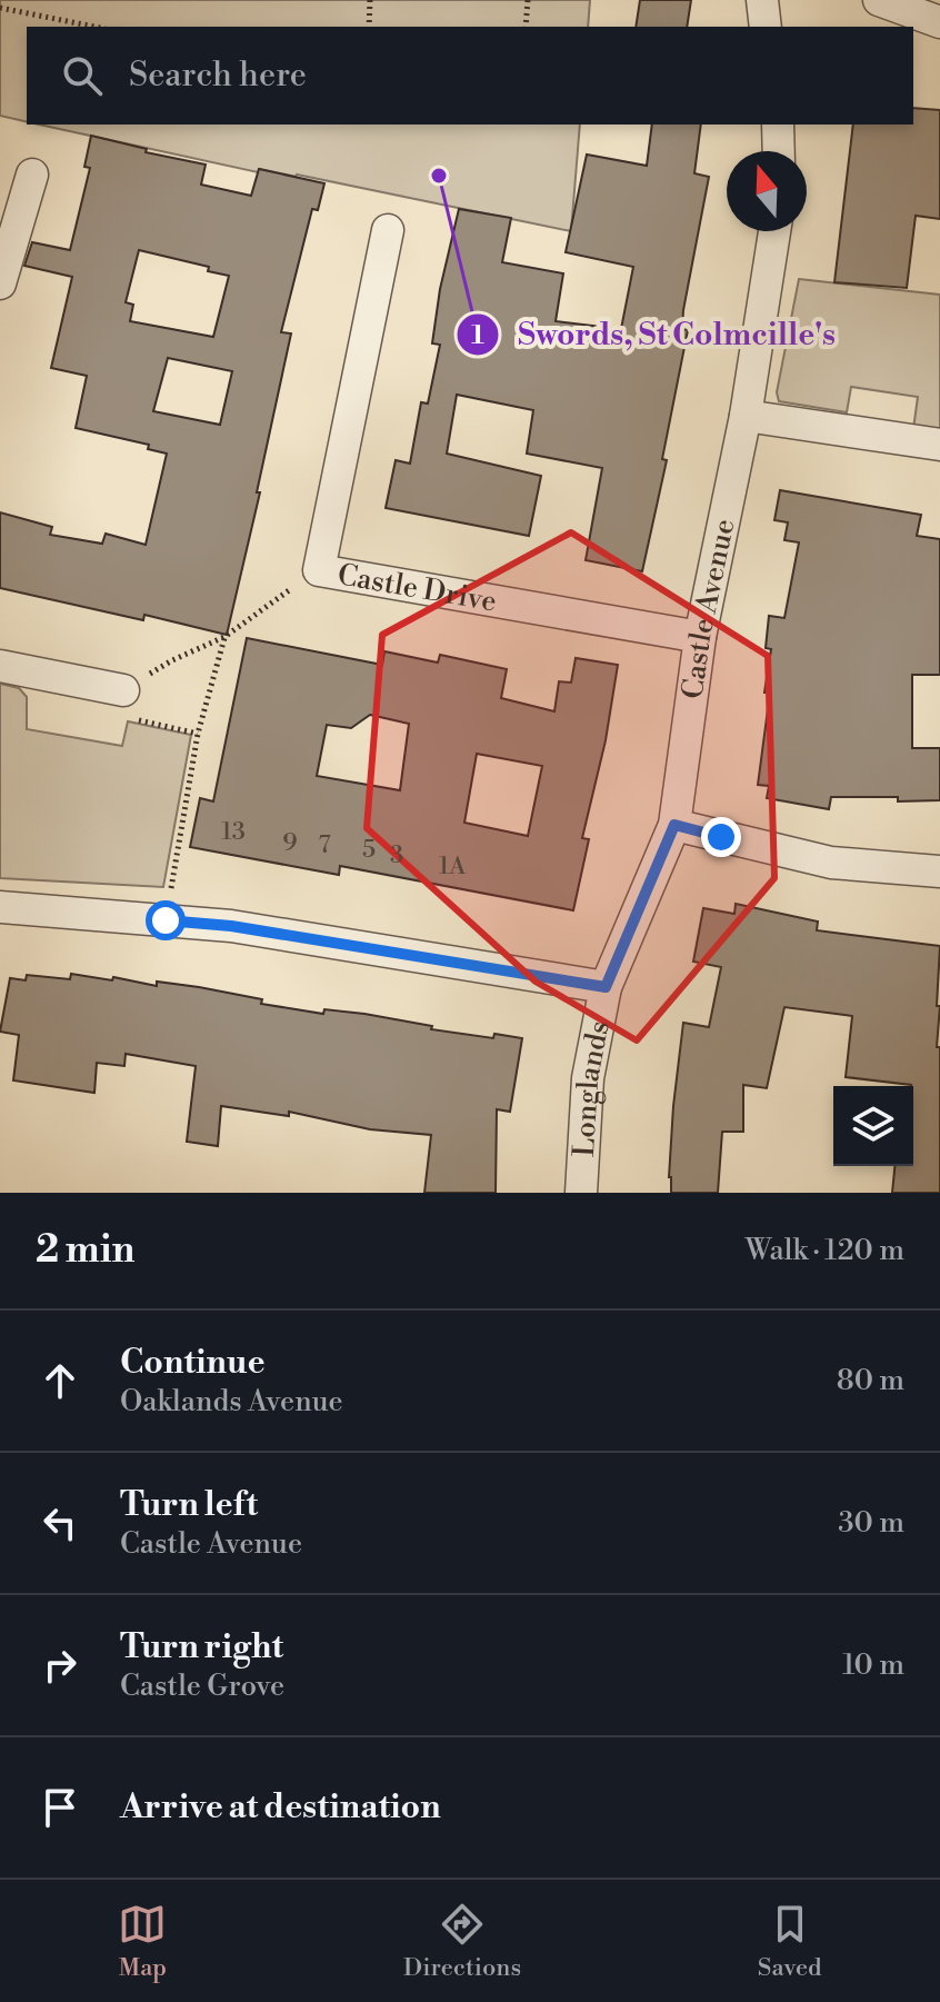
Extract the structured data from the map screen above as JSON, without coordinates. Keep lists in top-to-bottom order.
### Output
{
  "streets": {
    "street": ["Castle Drive", "Castle Avenue", "Longlands"]
  },
  "crossings": [
    ["Castle Drive", "Castle Avenue"],
    ["Castle Avenue", "Longlands"]
  ],
  "places": ["Swords, St Colmcille's"],
  "house_numbers": [
    "13",
    "9",
    "7",
    "5",
    "3",
    "1A"
  ],
  "north": "top",
  "page": {
    "search": "Search here",
    "heading": ["2 min", "Walk · 120 m"],
    "list": [
      ["Continue", "Oaklands Avenue", "80 m"],
      ["Turn left", "Castle Avenue", "30 m"],
      ["Turn right", "Castle Grove", "10 m"],
      "Arrive at destination"
    ],
    "nav": ["Map", "Directions", "Saved"]
  }
}
